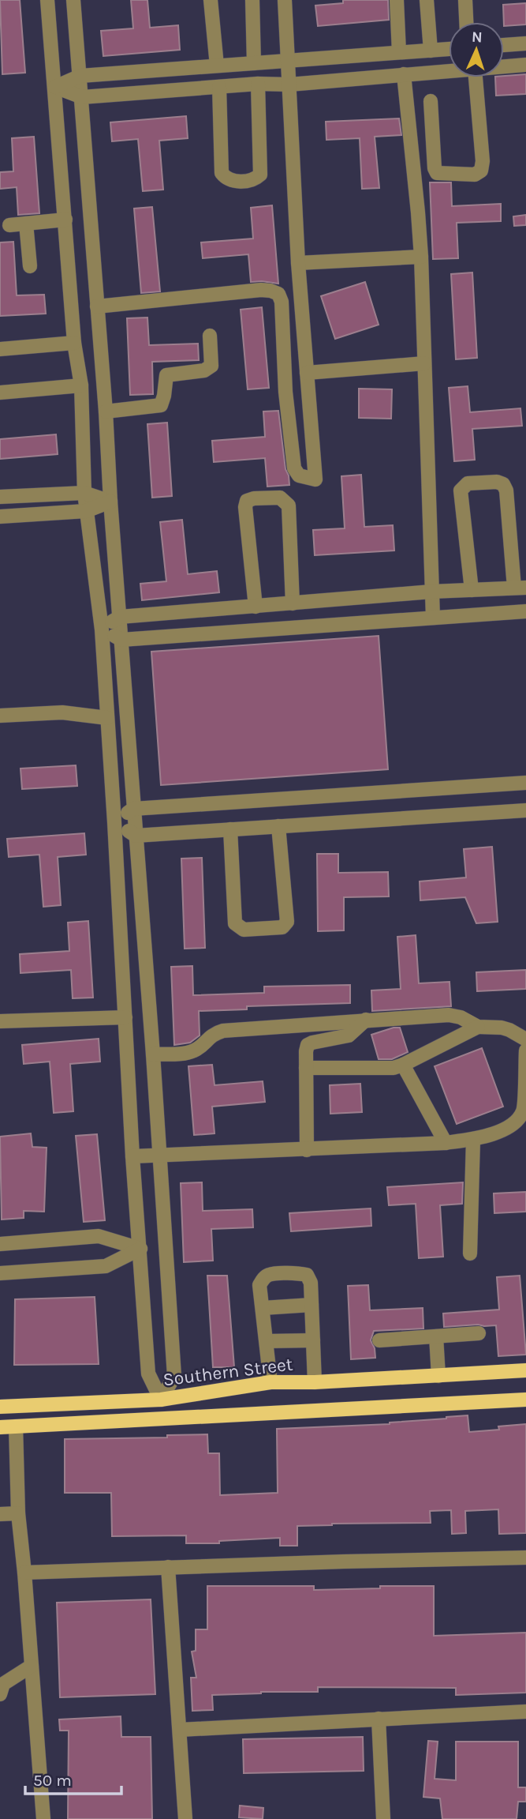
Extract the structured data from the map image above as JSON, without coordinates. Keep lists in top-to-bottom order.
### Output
{
  "streets": {
    "main road": ["Southern Street"]
  },
  "scale_bar": "50 m",
  "north": "top"
}
